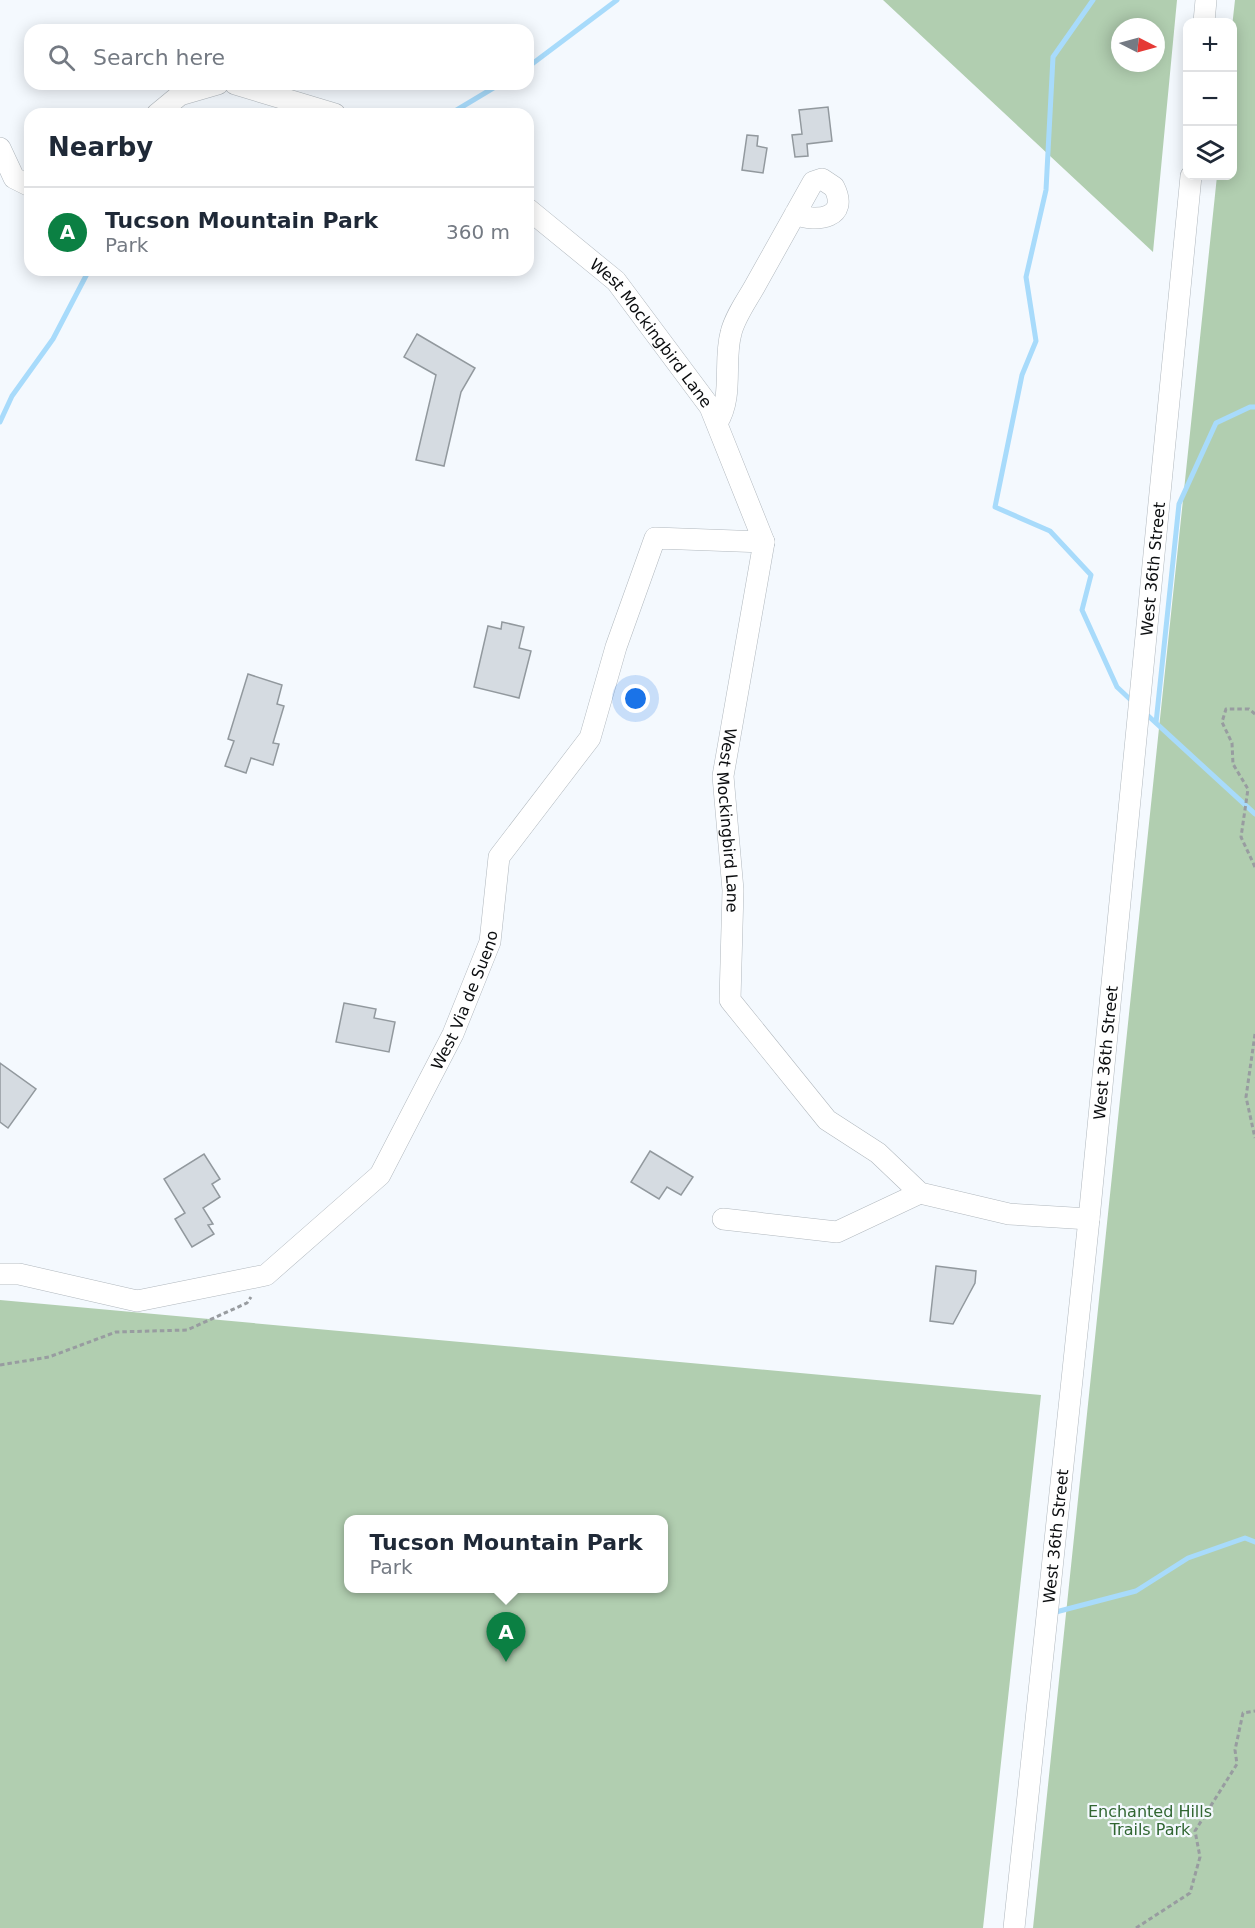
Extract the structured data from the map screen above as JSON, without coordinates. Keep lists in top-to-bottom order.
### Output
{
  "streets": {
    "street": ["West Mockingbird Lane", "West 36th Street", "West Via de Sueno"]
  },
  "crossings": [
    ["West Mockingbird Lane", "West Via de Sueno"]
  ],
  "parks": ["Enchanted Hills Trails Park"],
  "north": "right",
  "page": {
    "map_buttons": ["+", "−"],
    "search": "Search here",
    "heading": "Nearby",
    "list": [
      {
        "mark": "A",
        "name": "Tucson Mountain Park",
        "note": "Park",
        "value": "360 m"
      }
    ],
    "popup": ["Tucson Mountain Park", "Park"],
    "pins": "A"
  }
}
